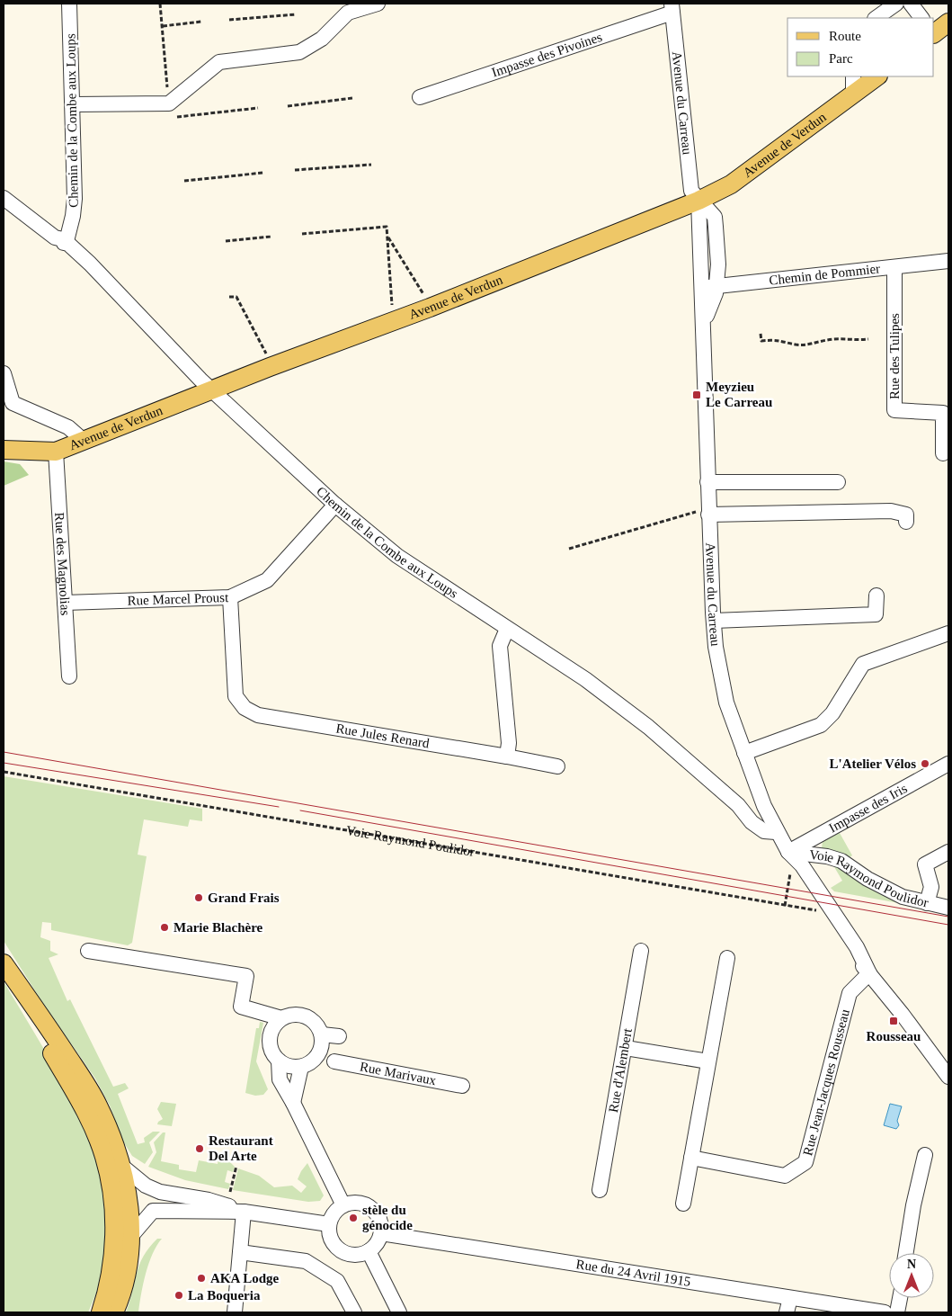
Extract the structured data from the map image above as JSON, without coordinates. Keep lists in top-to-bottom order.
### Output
{
  "streets": {
    "main road": ["Avenue de Verdun"],
    "street": [
      "Impasse des Pivoines",
      "Avenue du Carreau",
      "Chemin de la Combe aux Loups",
      "Chemin de Pommier",
      "Rue des Tulipes",
      "Rue des Magnolias",
      "Rue Marcel Proust",
      "Rue Jules Renard",
      "Impasse des Iris",
      "Voie Raymond Poulidor",
      "Rue d'Alembert",
      "Rue Marivaux",
      "Rue Jean-Jacques Rousseau",
      "Rue du 24 Avril 1915"
    ]
  },
  "crossings": [
    ["Impasse des Pivoines", "Avenue du Carreau"],
    ["Avenue du Carreau", "Chemin de la Combe aux Loups"],
    ["Avenue du Carreau", "Avenue de Verdun"],
    ["Avenue du Carreau", "Chemin de Pommier"],
    ["Avenue du Carreau", "Impasse des Iris"],
    ["Avenue du Carreau", "Voie Raymond Poulidor"],
    ["Avenue du Carreau", "Rue Jean-Jacques Rousseau"],
    ["Chemin de la Combe aux Loups", "Avenue de Verdun"],
    ["Chemin de la Combe aux Loups", "Rue Marcel Proust"],
    ["Avenue de Verdun", "Rue des Magnolias"],
    ["Chemin de Pommier", "Rue des Tulipes"],
    ["Rue des Magnolias", "Rue Marcel Proust"],
    ["Rue Marcel Proust", "Rue Jules Renard"],
    ["Impasse des Iris", "Voie Raymond Poulidor"]
  ],
  "places": {
    "transit": ["Meyzieu Le Carreau", "Rousseau"],
    "other": [
      "L'Atelier Vélos",
      "Grand Frais",
      "Marie Blachère",
      "Restaurant Del Arte",
      "stèle du génocide",
      "AKA Lodge",
      "La Boqueria"
    ]
  },
  "legend": ["Route", "Parc"],
  "north": "top"
}
